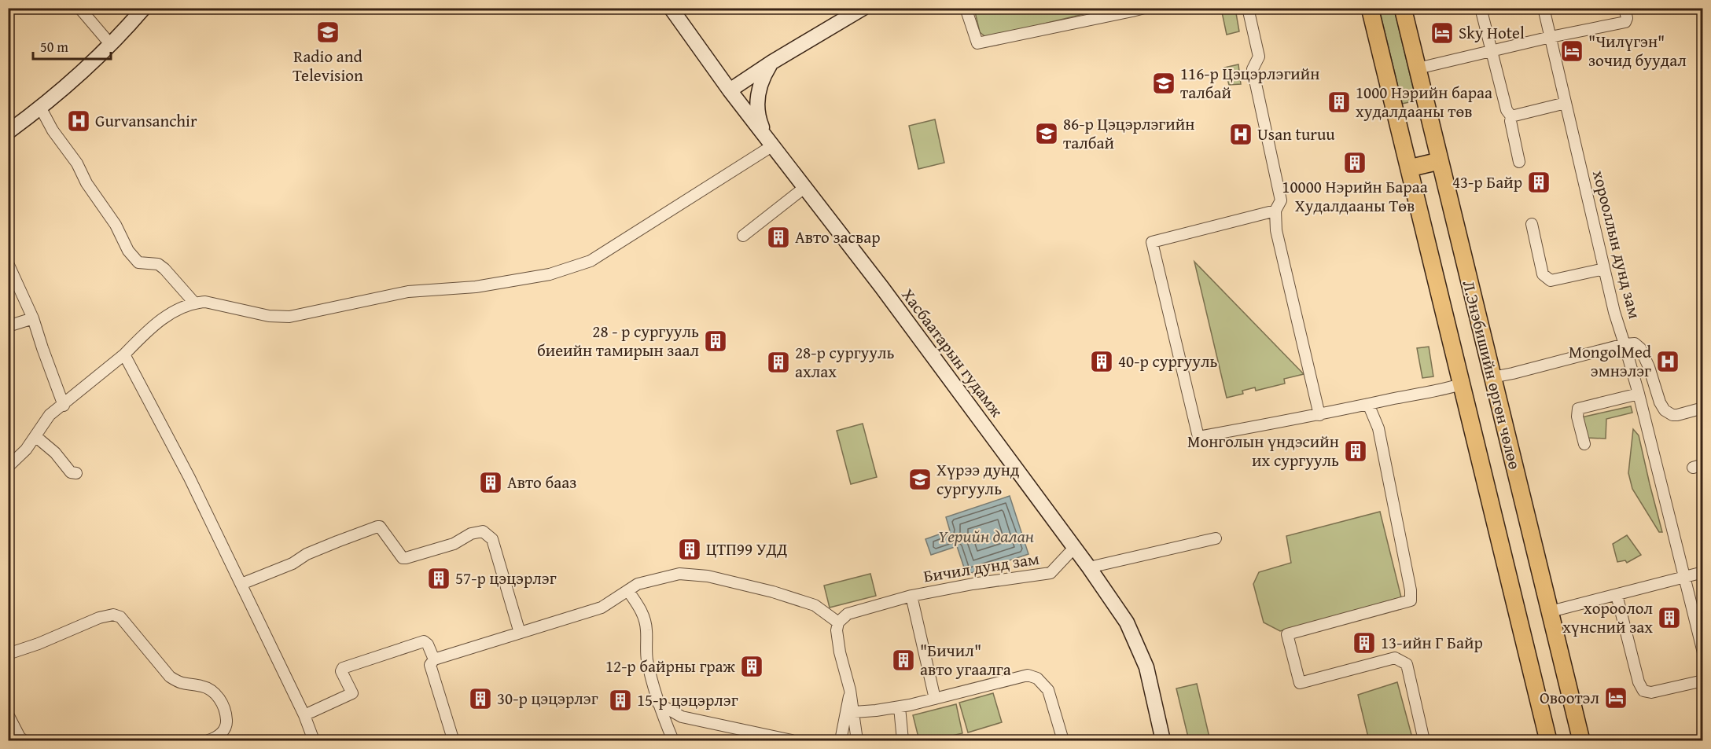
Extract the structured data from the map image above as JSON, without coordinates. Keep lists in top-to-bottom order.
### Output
{
  "streets": {
    "main road": ["Л.Энэбишийн өргөн чөлөө"],
    "street": ["хорооллын дунд зам", "Хасбаатарын гудамж", "Бичил дунд зам"]
  },
  "crossings": [
    ["Хасбаатарын гудамж", "Бичил дунд зам"]
  ],
  "water": ["Үерийн далан"],
  "places": {
    "school or university": [
      "Radio and Television",
      "116-р Цэцэрлэгийн талбай",
      "86-р Цэцэрлэгийн талбай",
      "Хүрээ дунд сургууль"
    ],
    "hotel": ["Sky Hotel", "\"Чилүгэн\" зочид буудал", "Овоотэл"],
    "building": [
      "1000 Нэрийн бараа худалдааны төв",
      "10000 Нэрийн Бараа Худалдааны Төв",
      "43-р Байр",
      "Авто засвар",
      "28 - р сургууль биеийн тамирын заал",
      "40-р сургууль",
      "28-р сургууль ахлах",
      "Монголын үндэсийн их сургууль",
      "Авто бааз",
      "ЦТП99 УДД",
      "57-р цэцэрлэг",
      "хороолол хүнсний зах",
      "13-ийн Г Байр",
      "\"Бичил\" авто угаалга",
      "12-р байрны граж",
      "30-р цэцэрлэг",
      "15-р цэцэрлэг"
    ],
    "hospital": ["Gurvansanchir", "Usan turuu", "MongolMed эмнэлэг"]
  },
  "scale_bar": "50 m"
}
